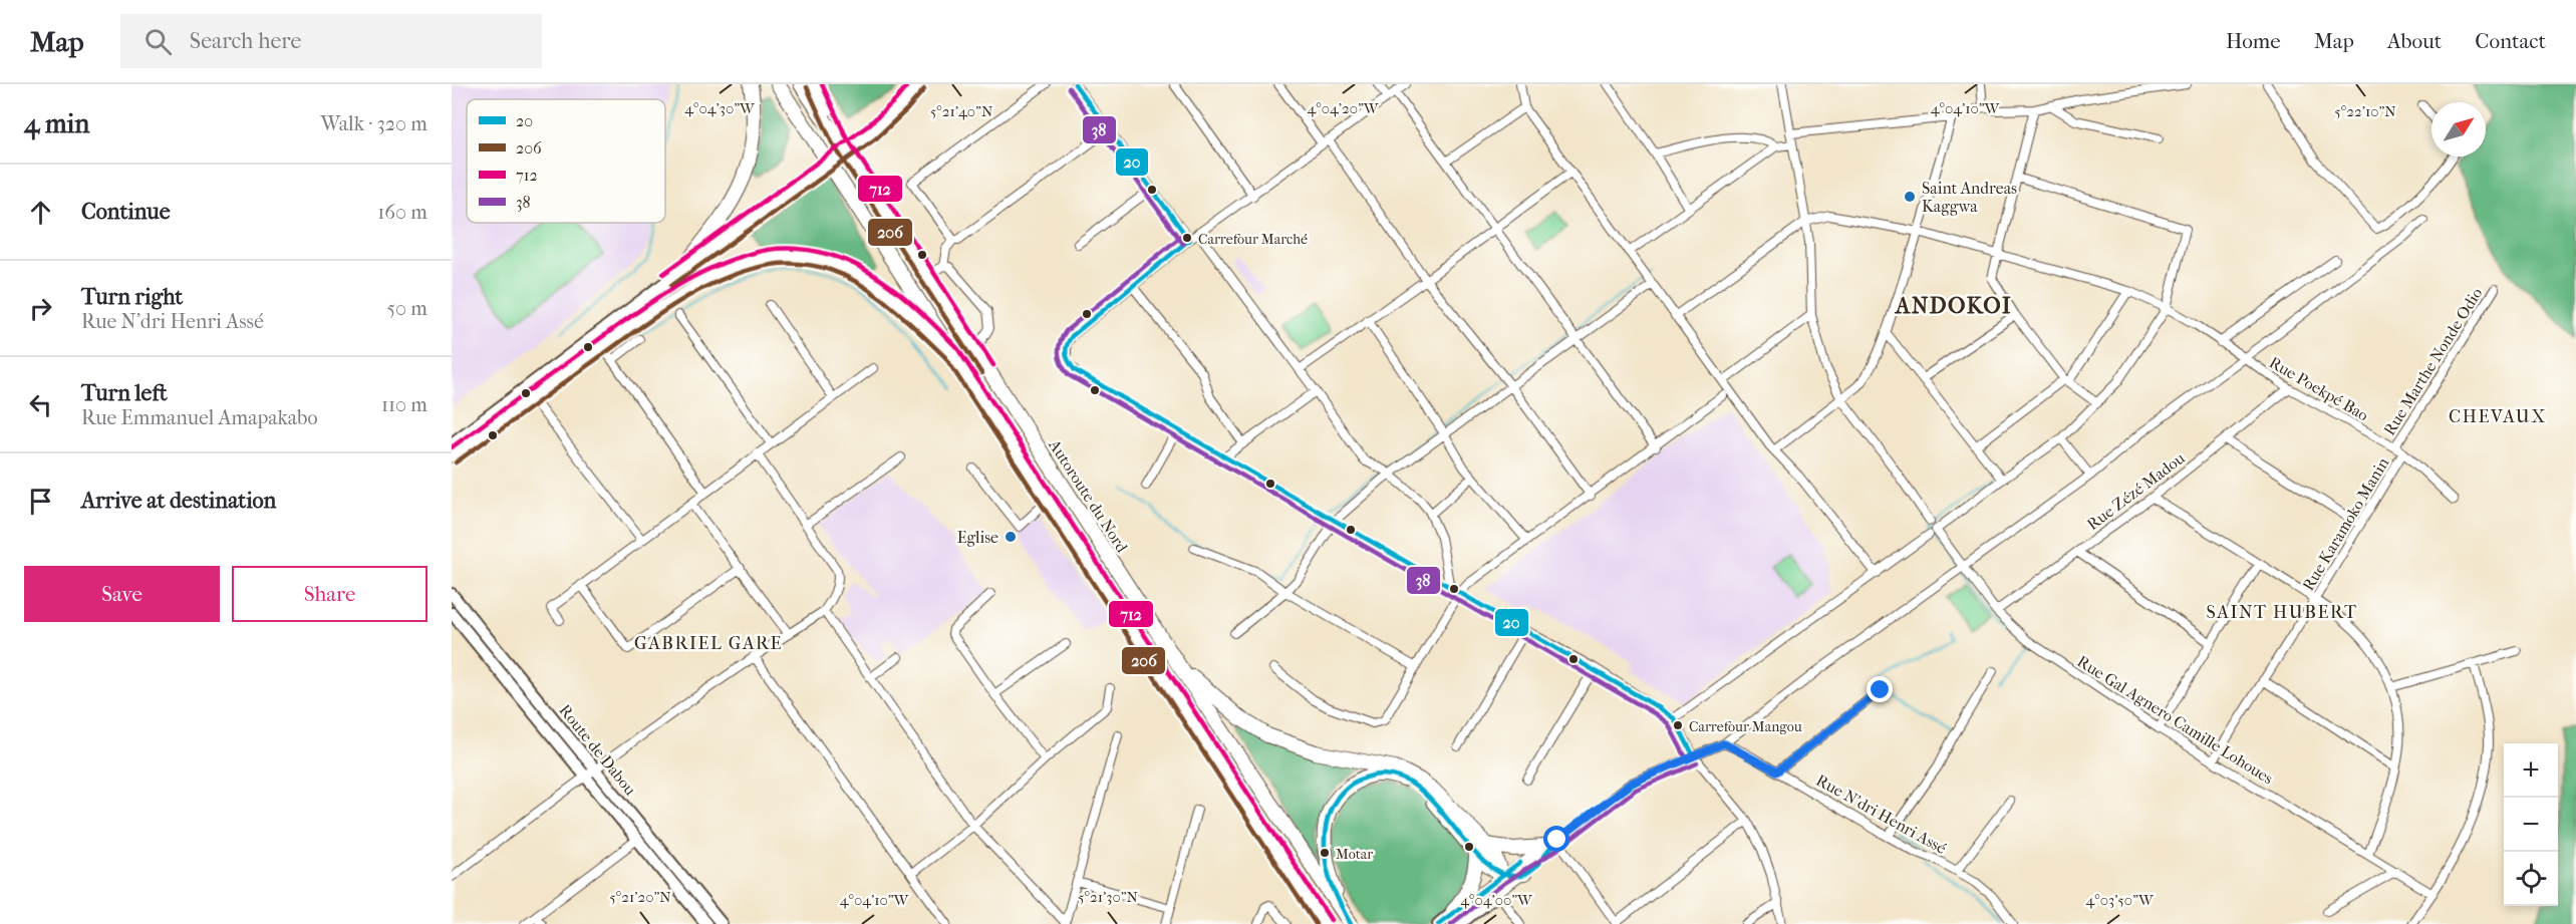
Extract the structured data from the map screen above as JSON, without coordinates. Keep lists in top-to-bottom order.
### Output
{
  "streets": {
    "highway": ["Autoroute du Nord"],
    "street": [
      "Rue Marthe Nonde Odio",
      "Rue Poekpé Bao",
      "Rue Zézé Madou",
      "Rue Karamoko Manin",
      "Rue Gal Agnero Camille Lohoues",
      "Route de Dabou",
      "Rue N’dri Henri Assé"
    ]
  },
  "crossings": [
    ["Rue Marthe Nonde Odio", "Rue Poekpé Bao"],
    ["Rue Poekpé Bao", "Rue Zézé Madou"],
    ["Rue Poekpé Bao", "Rue Karamoko Manin"],
    ["Rue Zézé Madou", "Rue Gal Agnero Camille Lohoues"],
    ["Rue Karamoko Manin", "Rue Gal Agnero Camille Lohoues"]
  ],
  "districts": [
    "ANDOKOI",
    "CHEVAUX",
    "SAINT HUBERT",
    "GABRIEL GARE"
  ],
  "places": [
    "Saint Andreas Kaggwa",
    "Carrefour Marché",
    "Eglise",
    "Carrefour Mangou",
    "Motar"
  ],
  "lines": [
    "transit line 20",
    "transit line 712",
    "transit line 206",
    "transit line 38"
  ],
  "legend": [
    "20",
    "206",
    "712",
    "38"
  ],
  "north": "top right",
  "page": {
    "header": "Map",
    "search": "Search here",
    "nav": [
      "Home",
      "Map",
      "About",
      "Contact"
    ],
    "heading": ["4 min", "Walk · 320 m"],
    "list": [
      ["Continue", "160 m"],
      ["Turn right", "Rue N’dri Henri Assé", "50 m"],
      ["Turn left", "Rue Emmanuel Amapakabo", "110 m"],
      "Arrive at destination"
    ],
    "buttons": ["Save", "Share"],
    "map_buttons": ["+", "−"]
  },
  "coordinates": [
    "4°04'30\"W",
    "4°04'20\"W",
    "4°04'10\"W",
    "5°21'40\"N",
    "5°22'10\"N",
    "5°21'20\"N",
    "5°21'30\"N",
    "4°04'00\"W",
    "4°03'50\"W"
  ]
}
